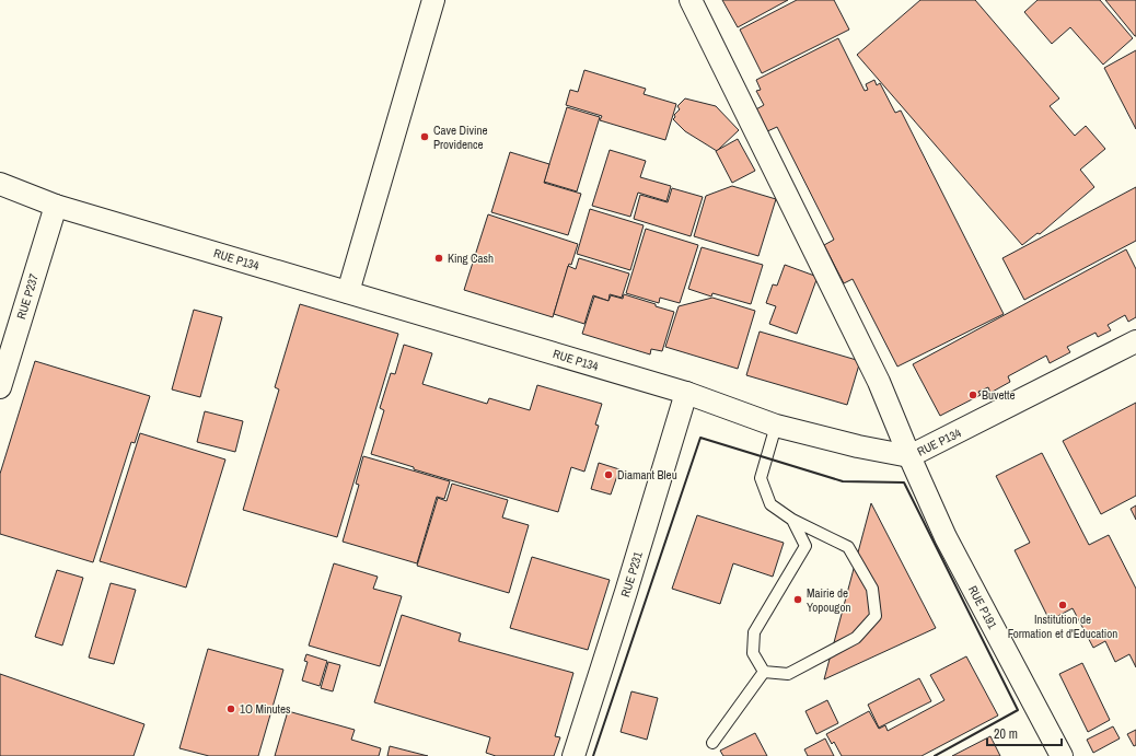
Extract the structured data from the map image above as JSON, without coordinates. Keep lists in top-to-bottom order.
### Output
{
  "streets": {
    "street": [
      "RUE P134",
      "RUE P237",
      "RUE P231",
      "RUE P191"
    ]
  },
  "crossings": [
    ["RUE P134", "RUE P237"],
    ["RUE P134", "RUE P231"],
    ["RUE P134", "RUE P191"]
  ],
  "places": [
    "Cave Divine Providence",
    "King Cash",
    "Buvette",
    "Diamant Bleu",
    "Mairie de Yopougon",
    "Institution de Formation et d'Education",
    "1O Minutes"
  ],
  "scale_bar": "20 m"
}
